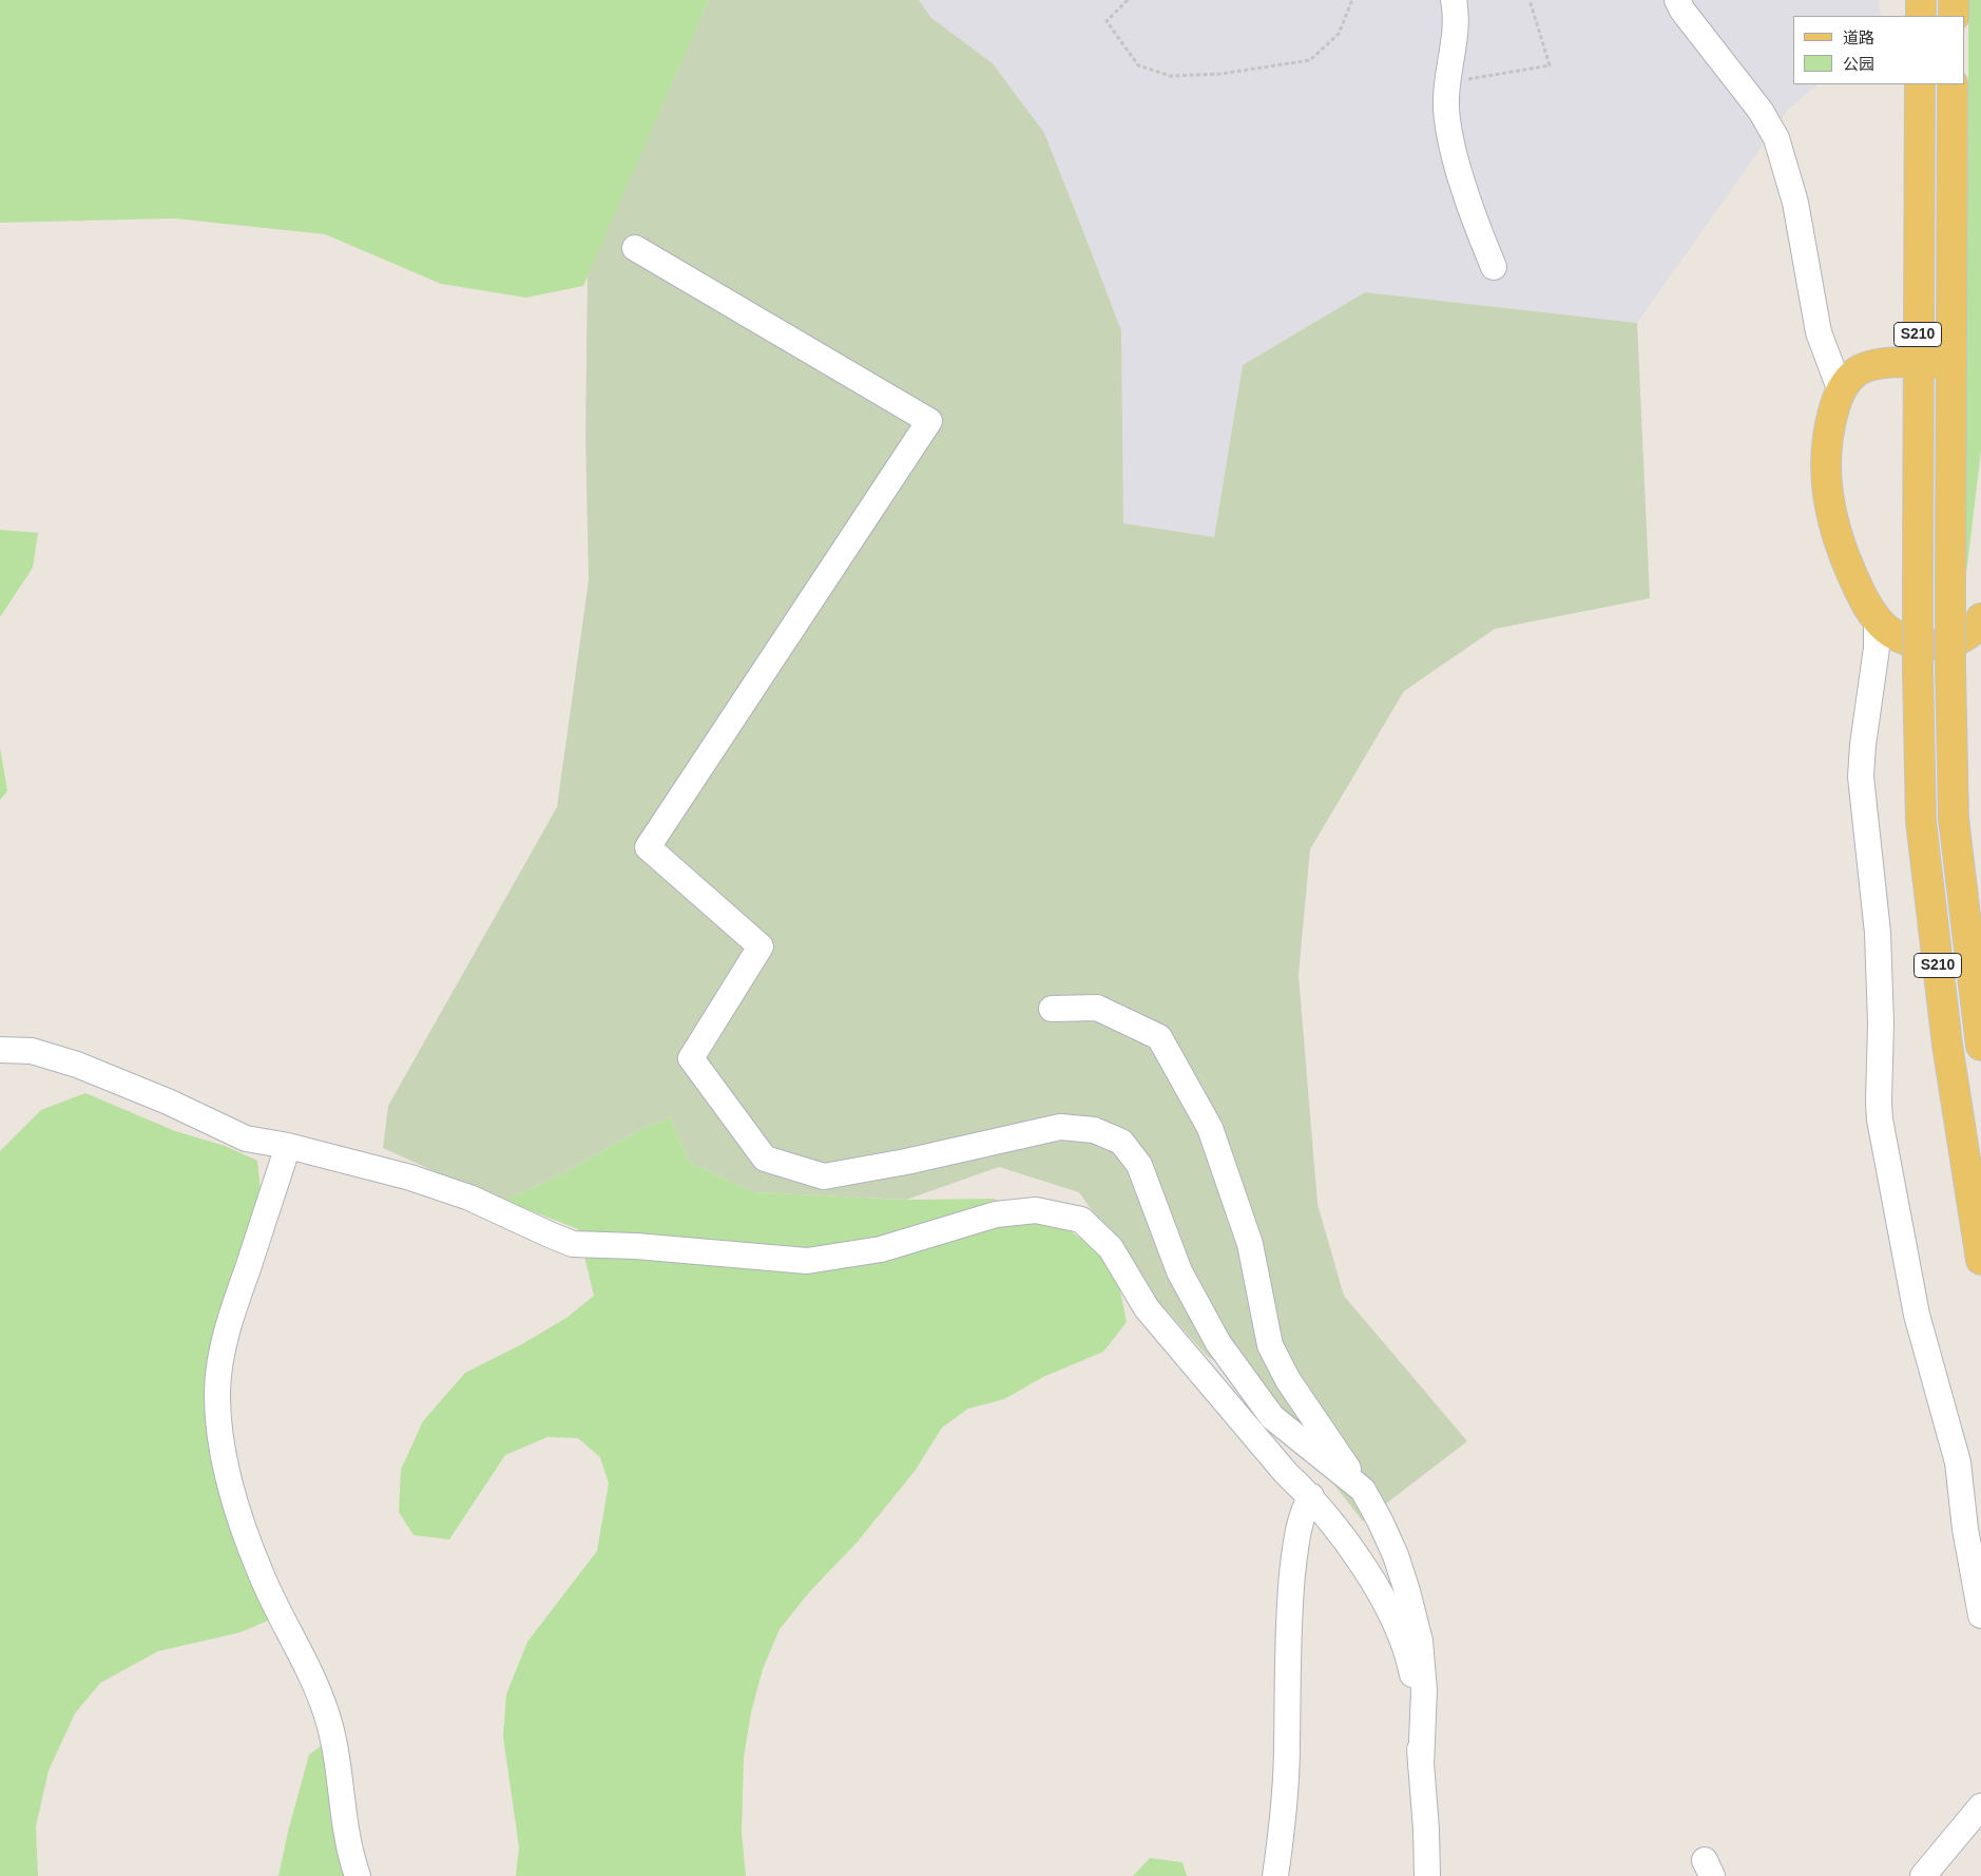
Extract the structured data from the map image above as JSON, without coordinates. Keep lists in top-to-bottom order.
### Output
{
  "streets": {
    "main road": ["S210"]
  },
  "legend": ["道路", "公园"]
}
